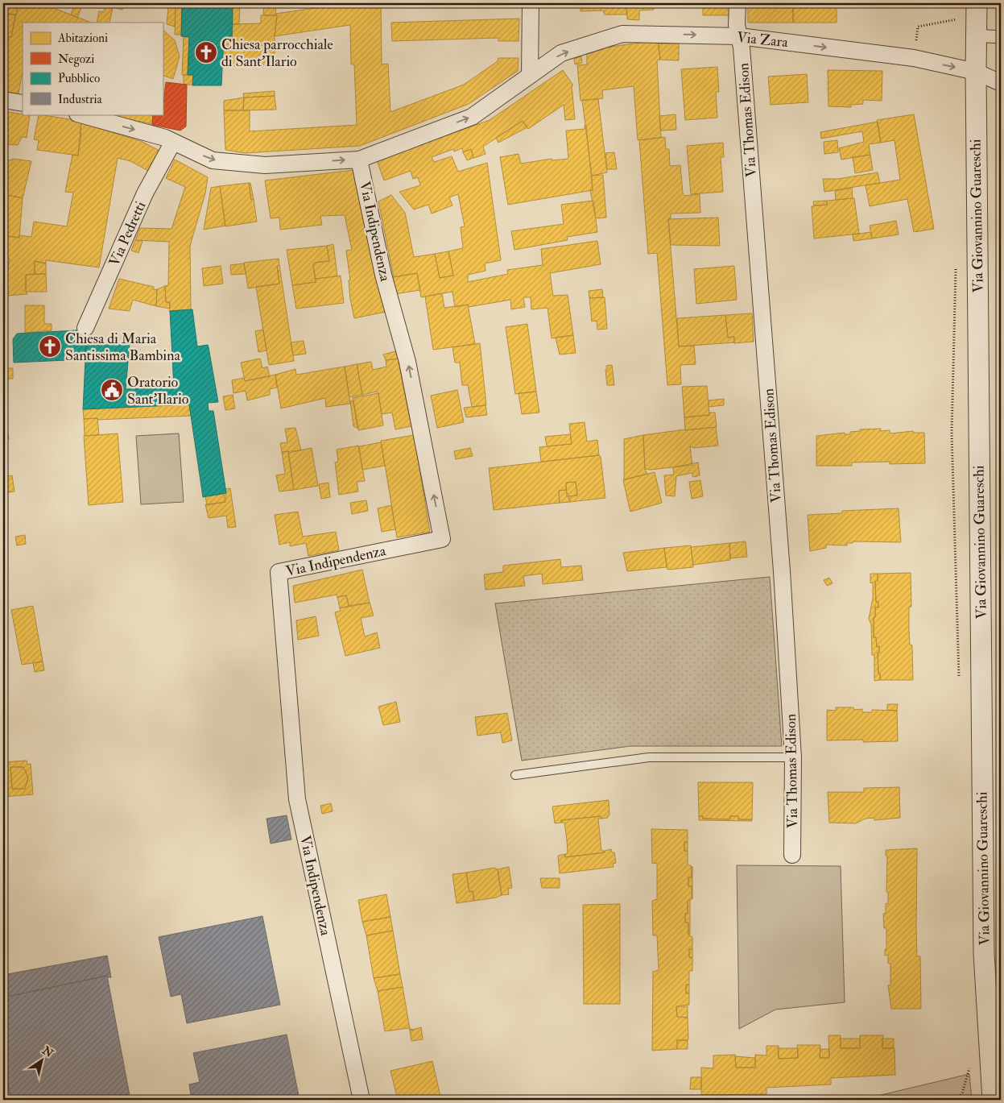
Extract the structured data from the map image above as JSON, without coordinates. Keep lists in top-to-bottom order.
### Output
{
  "streets": {
    "street": [
      "Via Zara",
      "Via Thomas Edison",
      "Via Giovannino Guareschi",
      "Via Indipendenza",
      "Via Pedretti"
    ]
  },
  "crossings": [
    ["Via Zara", "Via Thomas Edison"],
    ["Via Zara", "Via Giovannino Guareschi"],
    ["Via Zara", "Via Indipendenza"],
    ["Via Zara", "Via Pedretti"]
  ],
  "one_way": ["Via Zara", "Via Indipendenza"],
  "places": {
    "church": ["Chiesa parrocchiale di Sant'Ilario", "Chiesa di Maria Santissima Bambina"],
    "public building": ["Oratorio Sant'Ilario"]
  },
  "legend": [
    "Abitazioni",
    "Negozi",
    "Pubblico",
    "Industria"
  ],
  "north": "top right"
}
